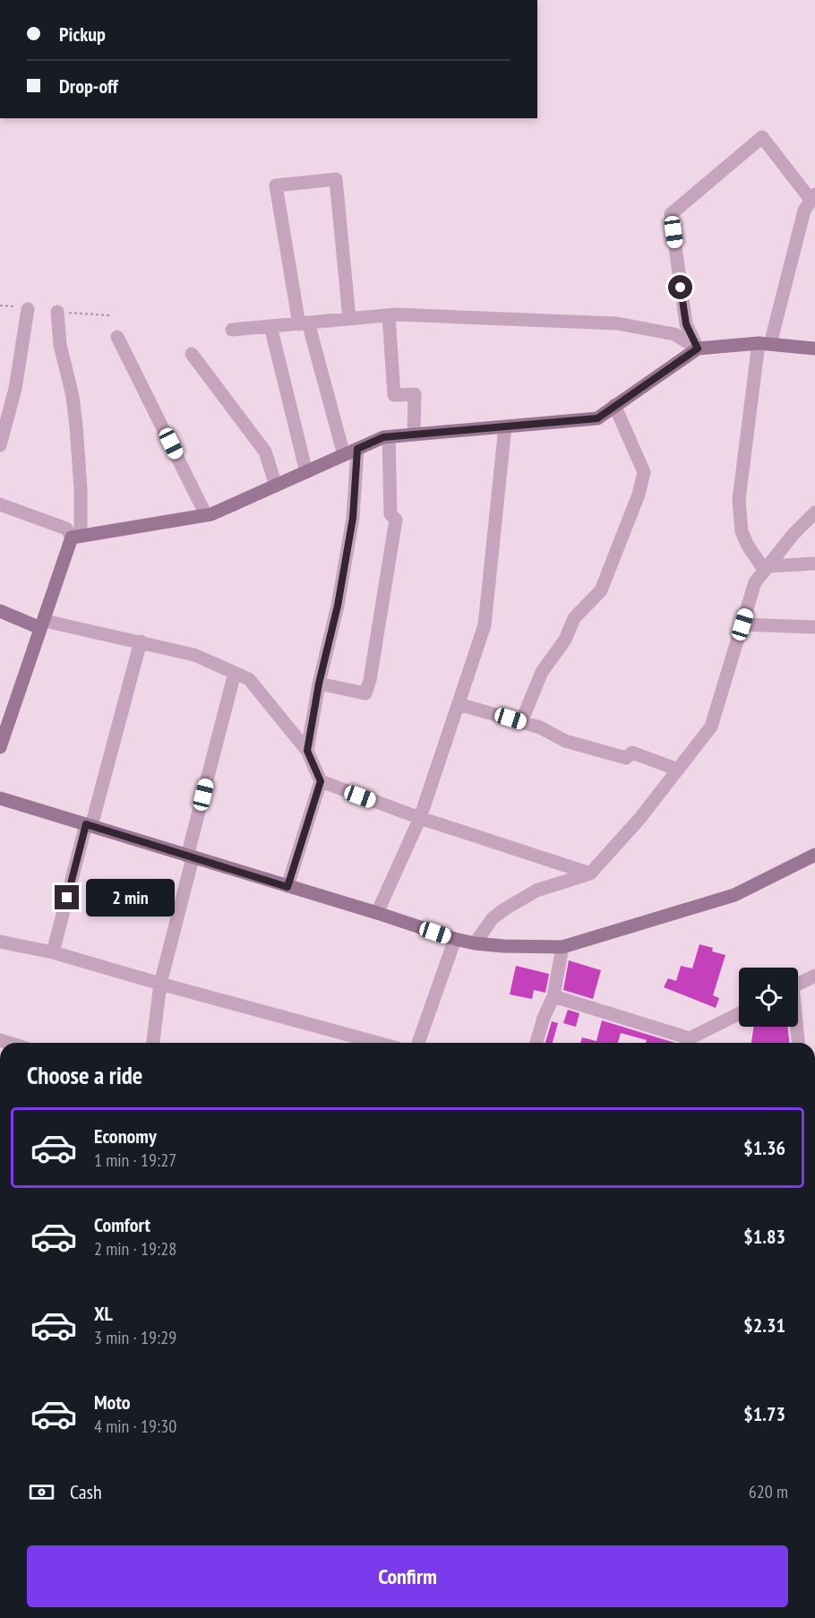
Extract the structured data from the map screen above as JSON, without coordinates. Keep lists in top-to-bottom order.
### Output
{
  "page": {
    "banner": ["Pickup", "Drop-off"],
    "bubble": "2 min",
    "heading": "Choose a ride",
    "list": [
      {
        "name": "Economy",
        "note": "1 min · 19:27",
        "value": "$1.36"
      },
      {
        "name": "Comfort",
        "note": "2 min · 19:28",
        "value": "$1.83"
      },
      {
        "name": "XL",
        "note": "3 min · 19:29",
        "value": "$2.31"
      },
      {
        "name": "Moto",
        "note": "4 min · 19:30",
        "value": "$1.73"
      }
    ],
    "pay": ["Cash", "620 m"],
    "buttons": "Confirm"
  }
}
